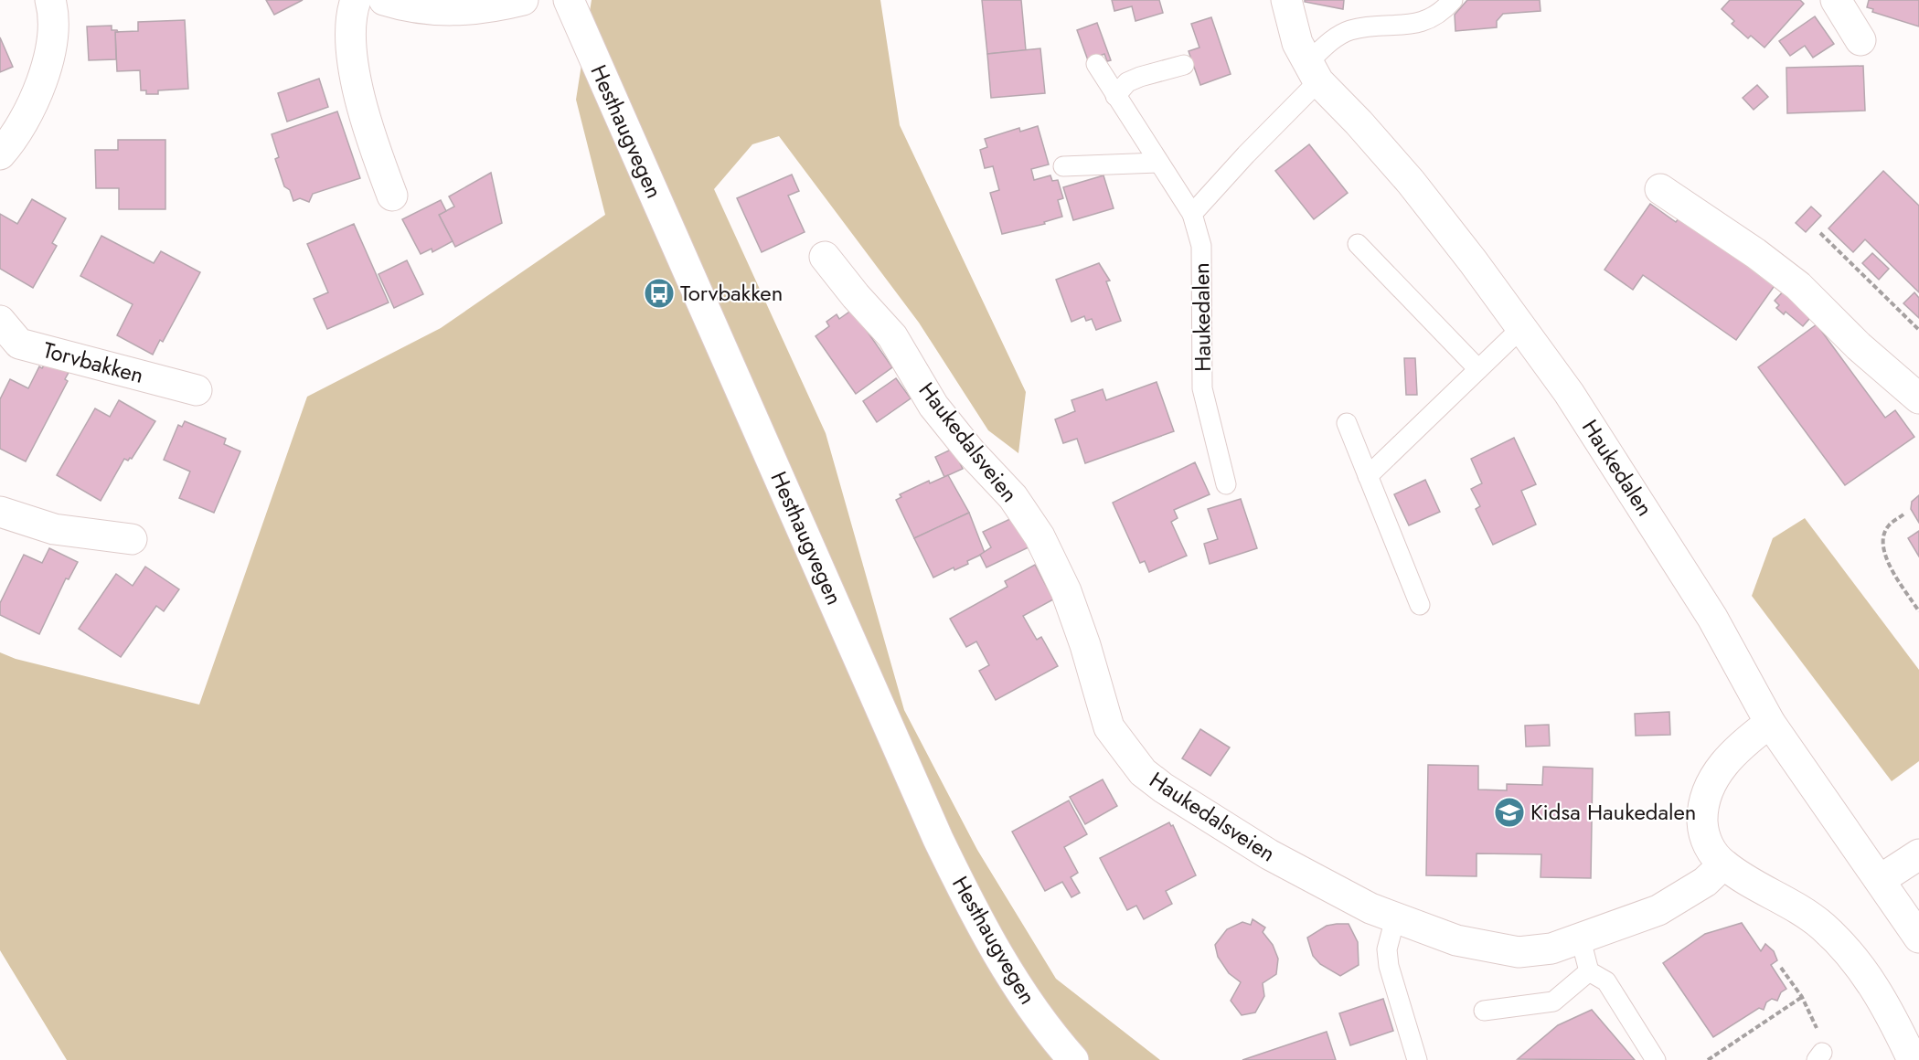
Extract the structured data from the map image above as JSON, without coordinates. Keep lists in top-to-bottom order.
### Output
{
  "streets": {
    "street": [
      "Hesthaugvegen",
      "Haukedalen",
      "Torvbakken",
      "Haukedalsveien"
    ]
  },
  "places": {
    "bus stop": ["Torvbakken"],
    "school or university": ["Kidsa Haukedalen"]
  }
}
